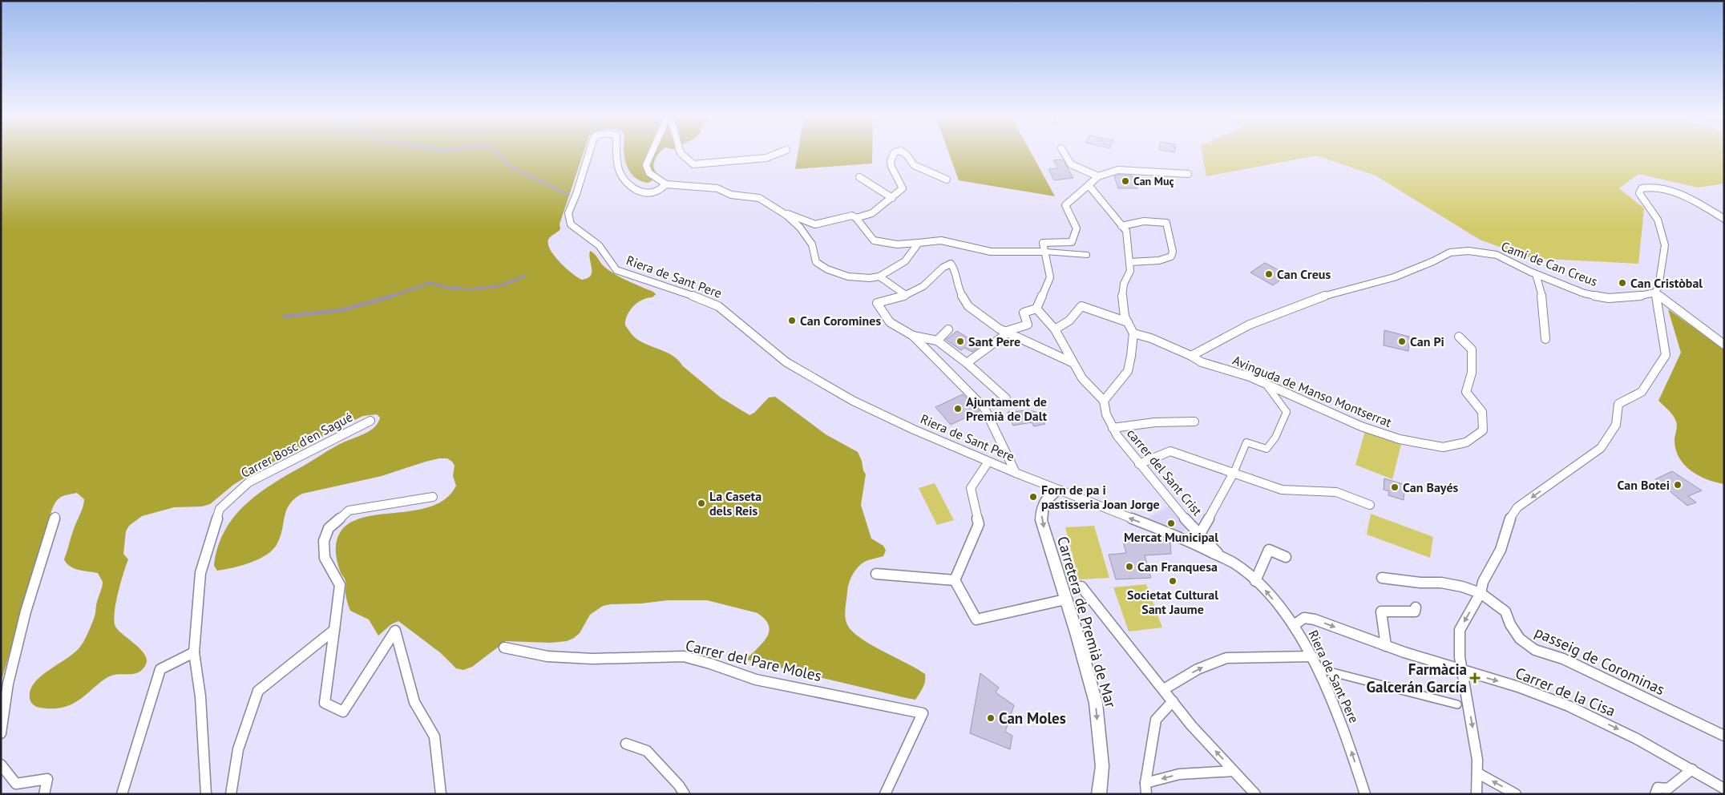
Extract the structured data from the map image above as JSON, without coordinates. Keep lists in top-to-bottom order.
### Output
{
  "streets": {
    "street": [
      "Camí de Can Creus",
      "Riera de Sant Pere",
      "Avinguda de Manso Montserrat",
      "Carrer Bosc d'en Sagué",
      "carrer del Sant Crist",
      "Carretera de Premià de Mar",
      "Carrer del Pare Moles",
      "passeig de Corominas",
      "Carrer de la Cisa"
    ]
  },
  "crossings": [
    ["Camí de Can Creus", "Avinguda de Manso Montserrat"],
    ["Riera de Sant Pere", "carrer del Sant Crist"],
    ["Riera de Sant Pere", "Carretera de Premià de Mar"],
    ["Riera de Sant Pere", "Carrer de la Cisa"]
  ],
  "one_way": ["Carretera de Premià de Mar", "Carrer de la Cisa"],
  "places": {
    "other": [
      "Can Muç",
      "Can Creus",
      "Can Cristòbal",
      "Can Coromines",
      "Sant Pere",
      "Can Pi",
      "Ajuntament de Premià de Dalt",
      "Can Botei",
      "Can Bayés",
      "Forn de pa i pastisseria Joan Jorge",
      "La Caseta dels Reis",
      "Mercat Municipal",
      "Can Franquesa",
      "Societat Cultural Sant Jaume",
      "Can Moles"
    ],
    "health": ["Farmàcia Galcerán García"]
  }
}
